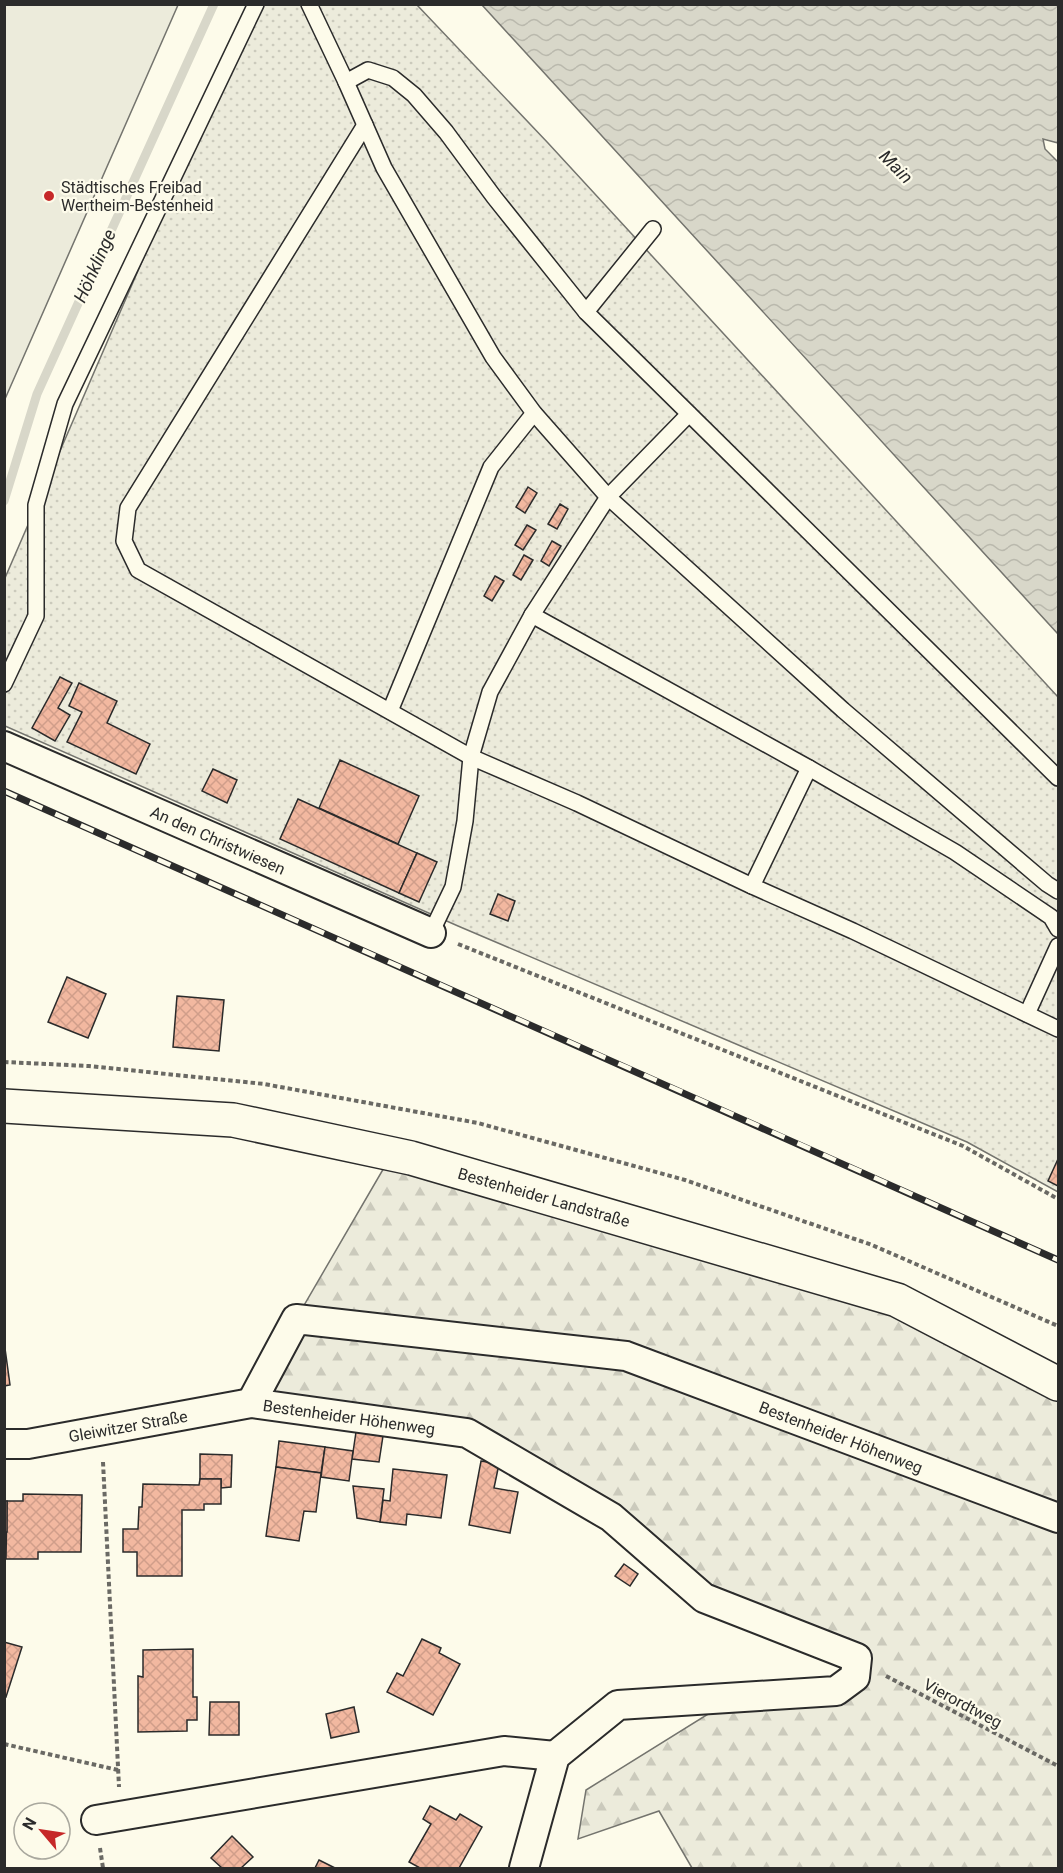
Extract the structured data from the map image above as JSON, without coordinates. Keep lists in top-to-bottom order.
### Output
{
  "streets": {
    "main road": ["Bestenheider Landstraße"],
    "street": ["An den Christwiesen", "Bestenheider Höhenweg", "Gleiwitzer Straße"],
    "path": ["Vierordtweg"]
  },
  "crossings": [
    ["Bestenheider Höhenweg", "Gleiwitzer Straße"],
    ["Bestenheider Höhenweg", "Vierordtweg"]
  ],
  "water": ["Main", "Höhklinge"],
  "places": ["Städtisches Freibad Wertheim-Bestenheid"],
  "north": "top left"
}
